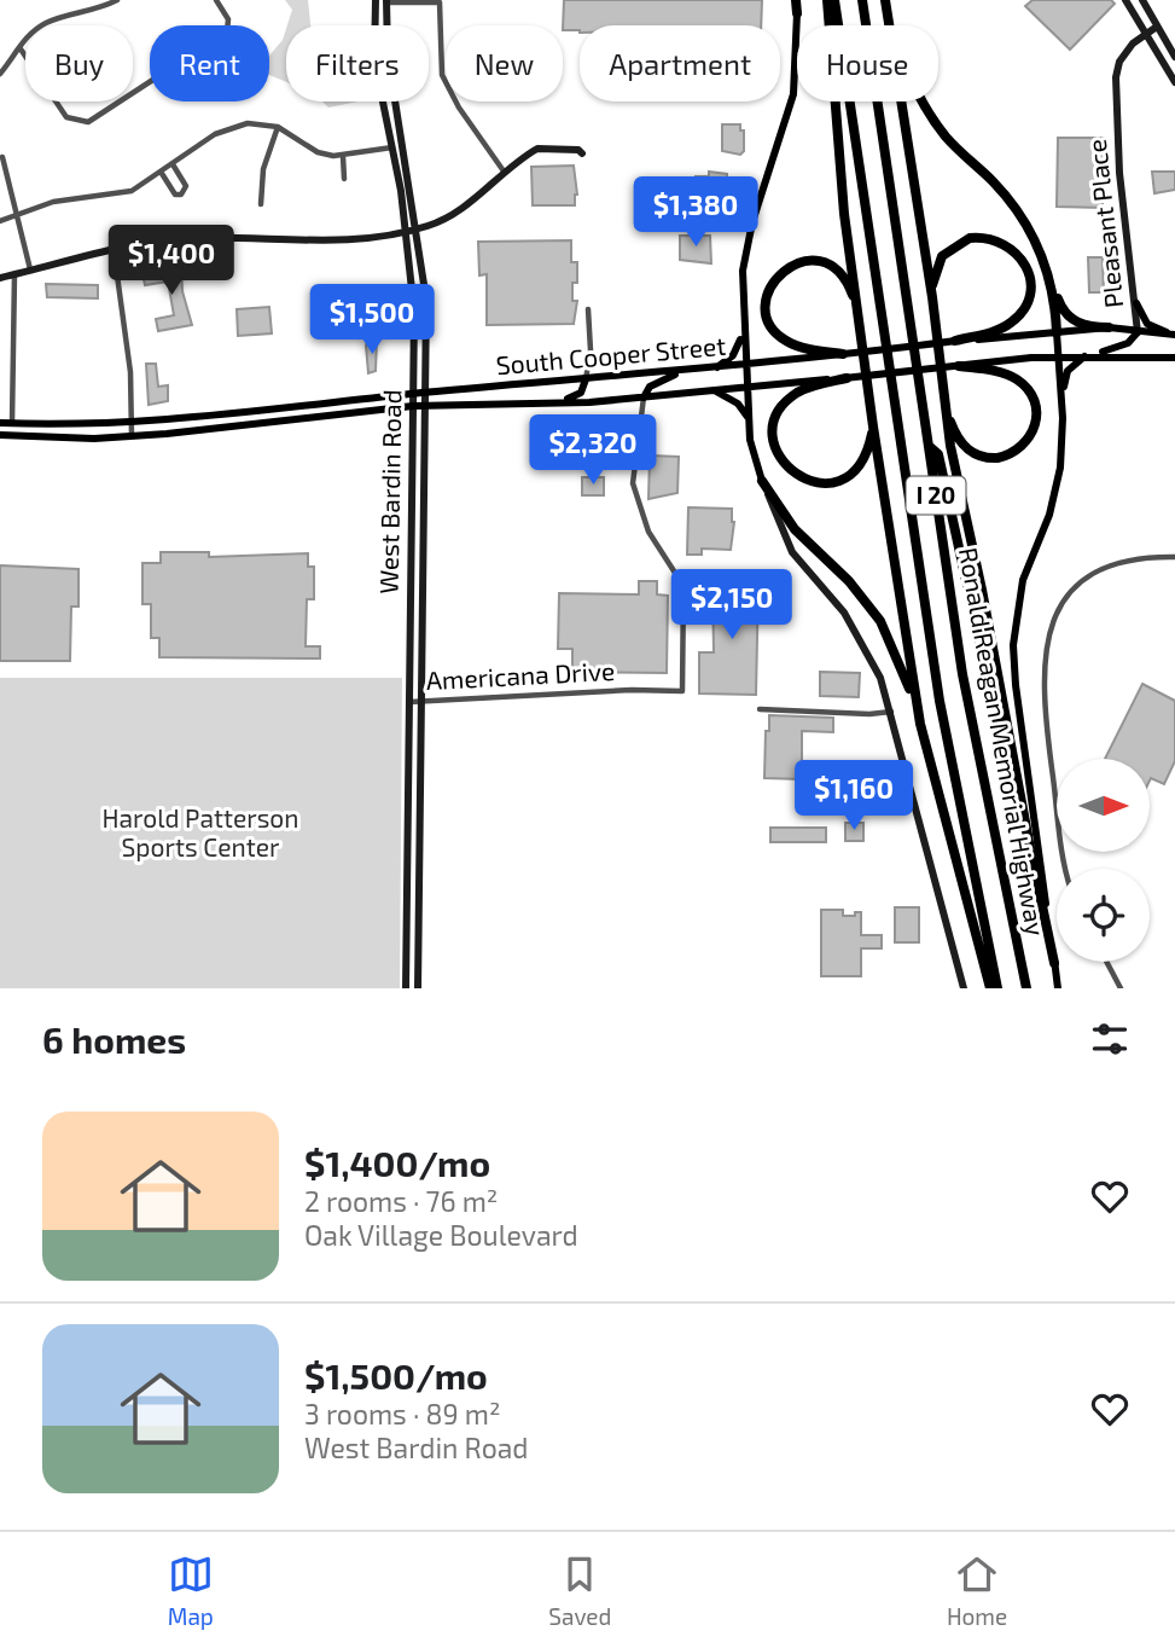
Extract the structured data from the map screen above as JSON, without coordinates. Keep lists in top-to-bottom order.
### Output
{
  "streets": {
    "highway": ["I 20", "Ronald Reagan Memorial Highway"],
    "main road": ["Pleasant Place", "South Cooper Street", "West Bardin Road"],
    "street": ["Americana Drive"]
  },
  "crossings": [
    ["Pleasant Place", "South Cooper Street"],
    ["South Cooper Street", "West Bardin Road"],
    ["South Cooper Street", "Americana Drive"],
    ["West Bardin Road", "Americana Drive"]
  ],
  "parks": ["Harold Patterson Sports Center"],
  "north": "right",
  "page": {
    "chip": [
      "Buy",
      "Rent",
      "Filters",
      "New",
      "Apartment",
      "House"
    ],
    "price": [
      "$1,380",
      "$1,400",
      "$1,500",
      "$2,320",
      "$2,150",
      "$1,160"
    ],
    "heading": "6 homes",
    "list": [
      {
        "name": "$1,400/mo",
        "note": "2 rooms · 76 m² · Oak Village Boulevard"
      },
      {
        "name": "$1,500/mo",
        "note": "3 rooms · 89 m² · West Bardin Road"
      }
    ],
    "tabs": ["Map", "Saved", "Home"]
  }
}
